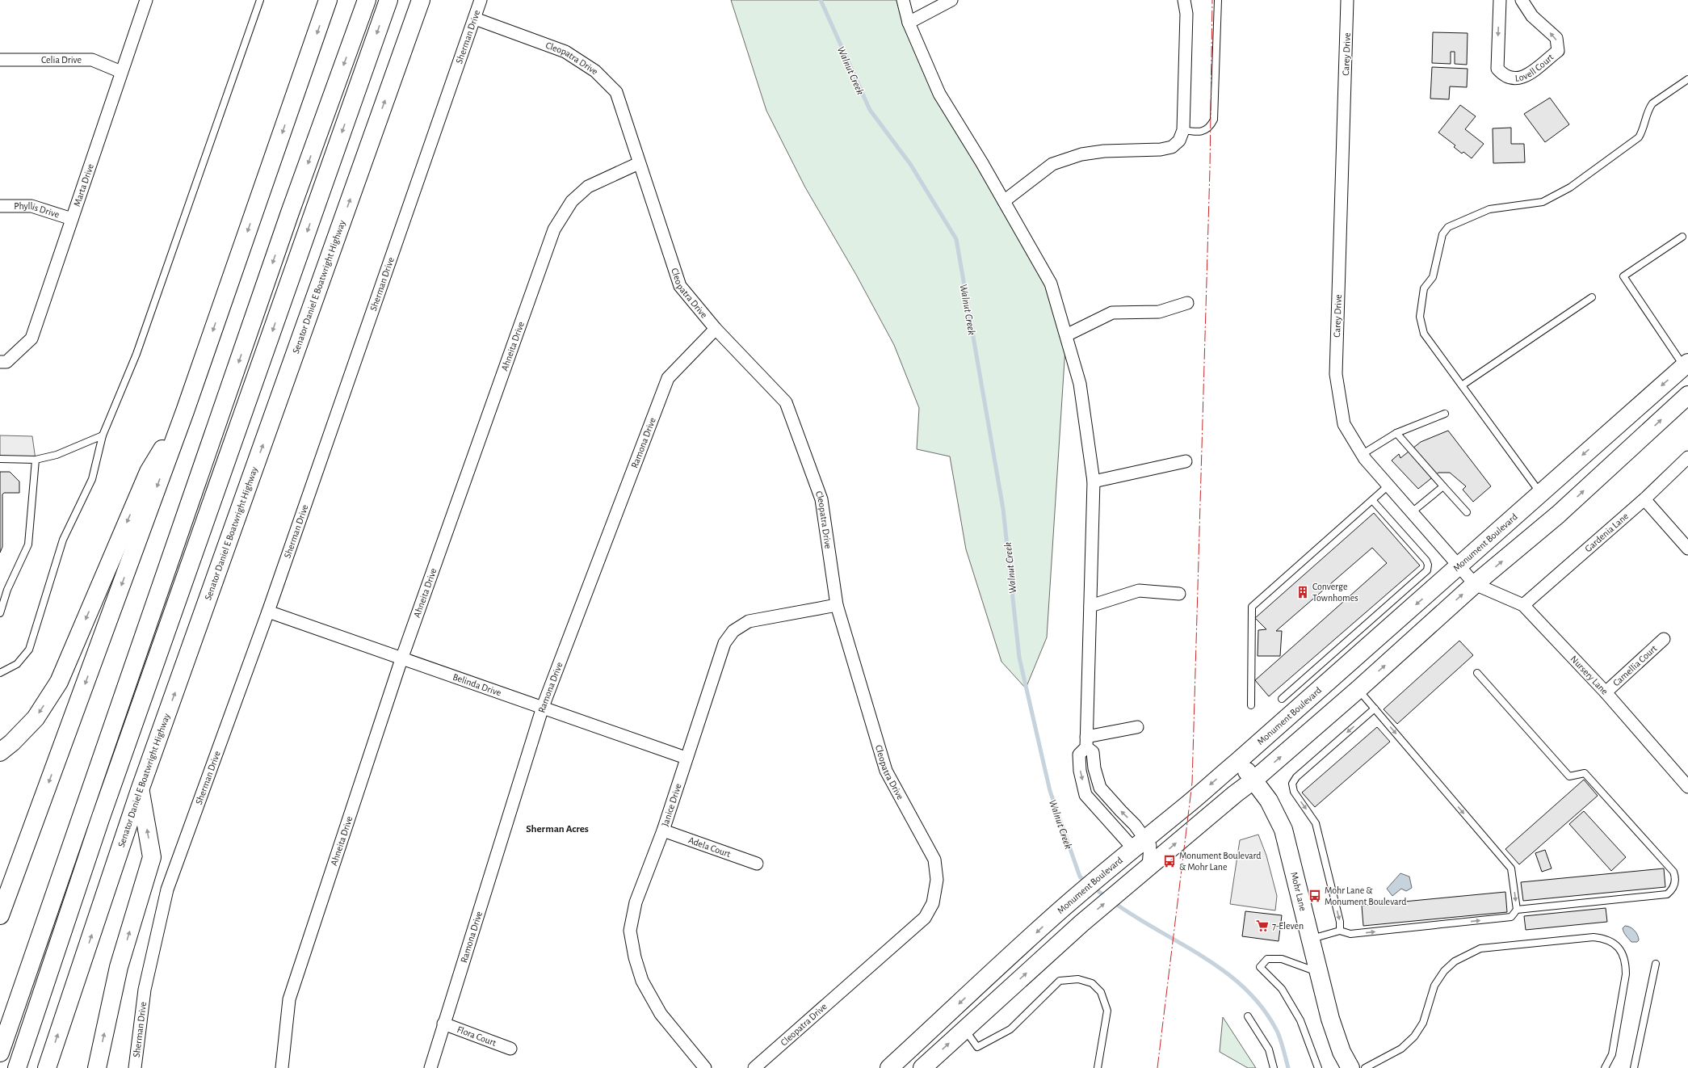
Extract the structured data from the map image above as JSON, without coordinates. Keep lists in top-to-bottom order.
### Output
{
  "streets": {
    "main road": ["Senator Daniel E Boatwright Highway", "Monument Boulevard", "Mohr Lane"],
    "street": [
      "Sherman Drive",
      "Carey Drive",
      "Cleopatra Drive",
      "Celia Drive",
      "Lovell Court",
      "Marta Drive",
      "Phyllis Drive",
      "Ahneita Drive",
      "Ramona Drive",
      "Gardenia Lane",
      "Camellia Court",
      "Nursery Lane",
      "Belinda Drive",
      "Janice Drive",
      "Adela Court",
      "Flora Court"
    ]
  },
  "crossings": [
    ["Sherman Drive", "Cleopatra Drive"],
    ["Sherman Drive", "Belinda Drive"],
    ["Carey Drive", "Monument Boulevard"],
    ["Carey Drive", "Nursery Lane"],
    ["Cleopatra Drive", "Ahneita Drive"],
    ["Cleopatra Drive", "Ramona Drive"],
    ["Cleopatra Drive", "Janice Drive"],
    ["Celia Drive", "Marta Drive"],
    ["Marta Drive", "Phyllis Drive"],
    ["Ahneita Drive", "Belinda Drive"],
    ["Ramona Drive", "Belinda Drive"],
    ["Ramona Drive", "Flora Court"],
    ["Gardenia Lane", "Nursery Lane"],
    ["Monument Boulevard", "Mohr Lane"],
    ["Camellia Court", "Nursery Lane"],
    ["Belinda Drive", "Janice Drive"],
    ["Janice Drive", "Adela Court"]
  ],
  "districts": ["Sherman Acres"],
  "water": ["Walnut Creek"],
  "places": {
    "building": ["Converge Townhomes"],
    "bus stop": ["Monument Boulevard & Mohr Lane", "Mohr Lane & Monument Boulevard"],
    "supermarket": ["7-Eleven"]
  }
}
